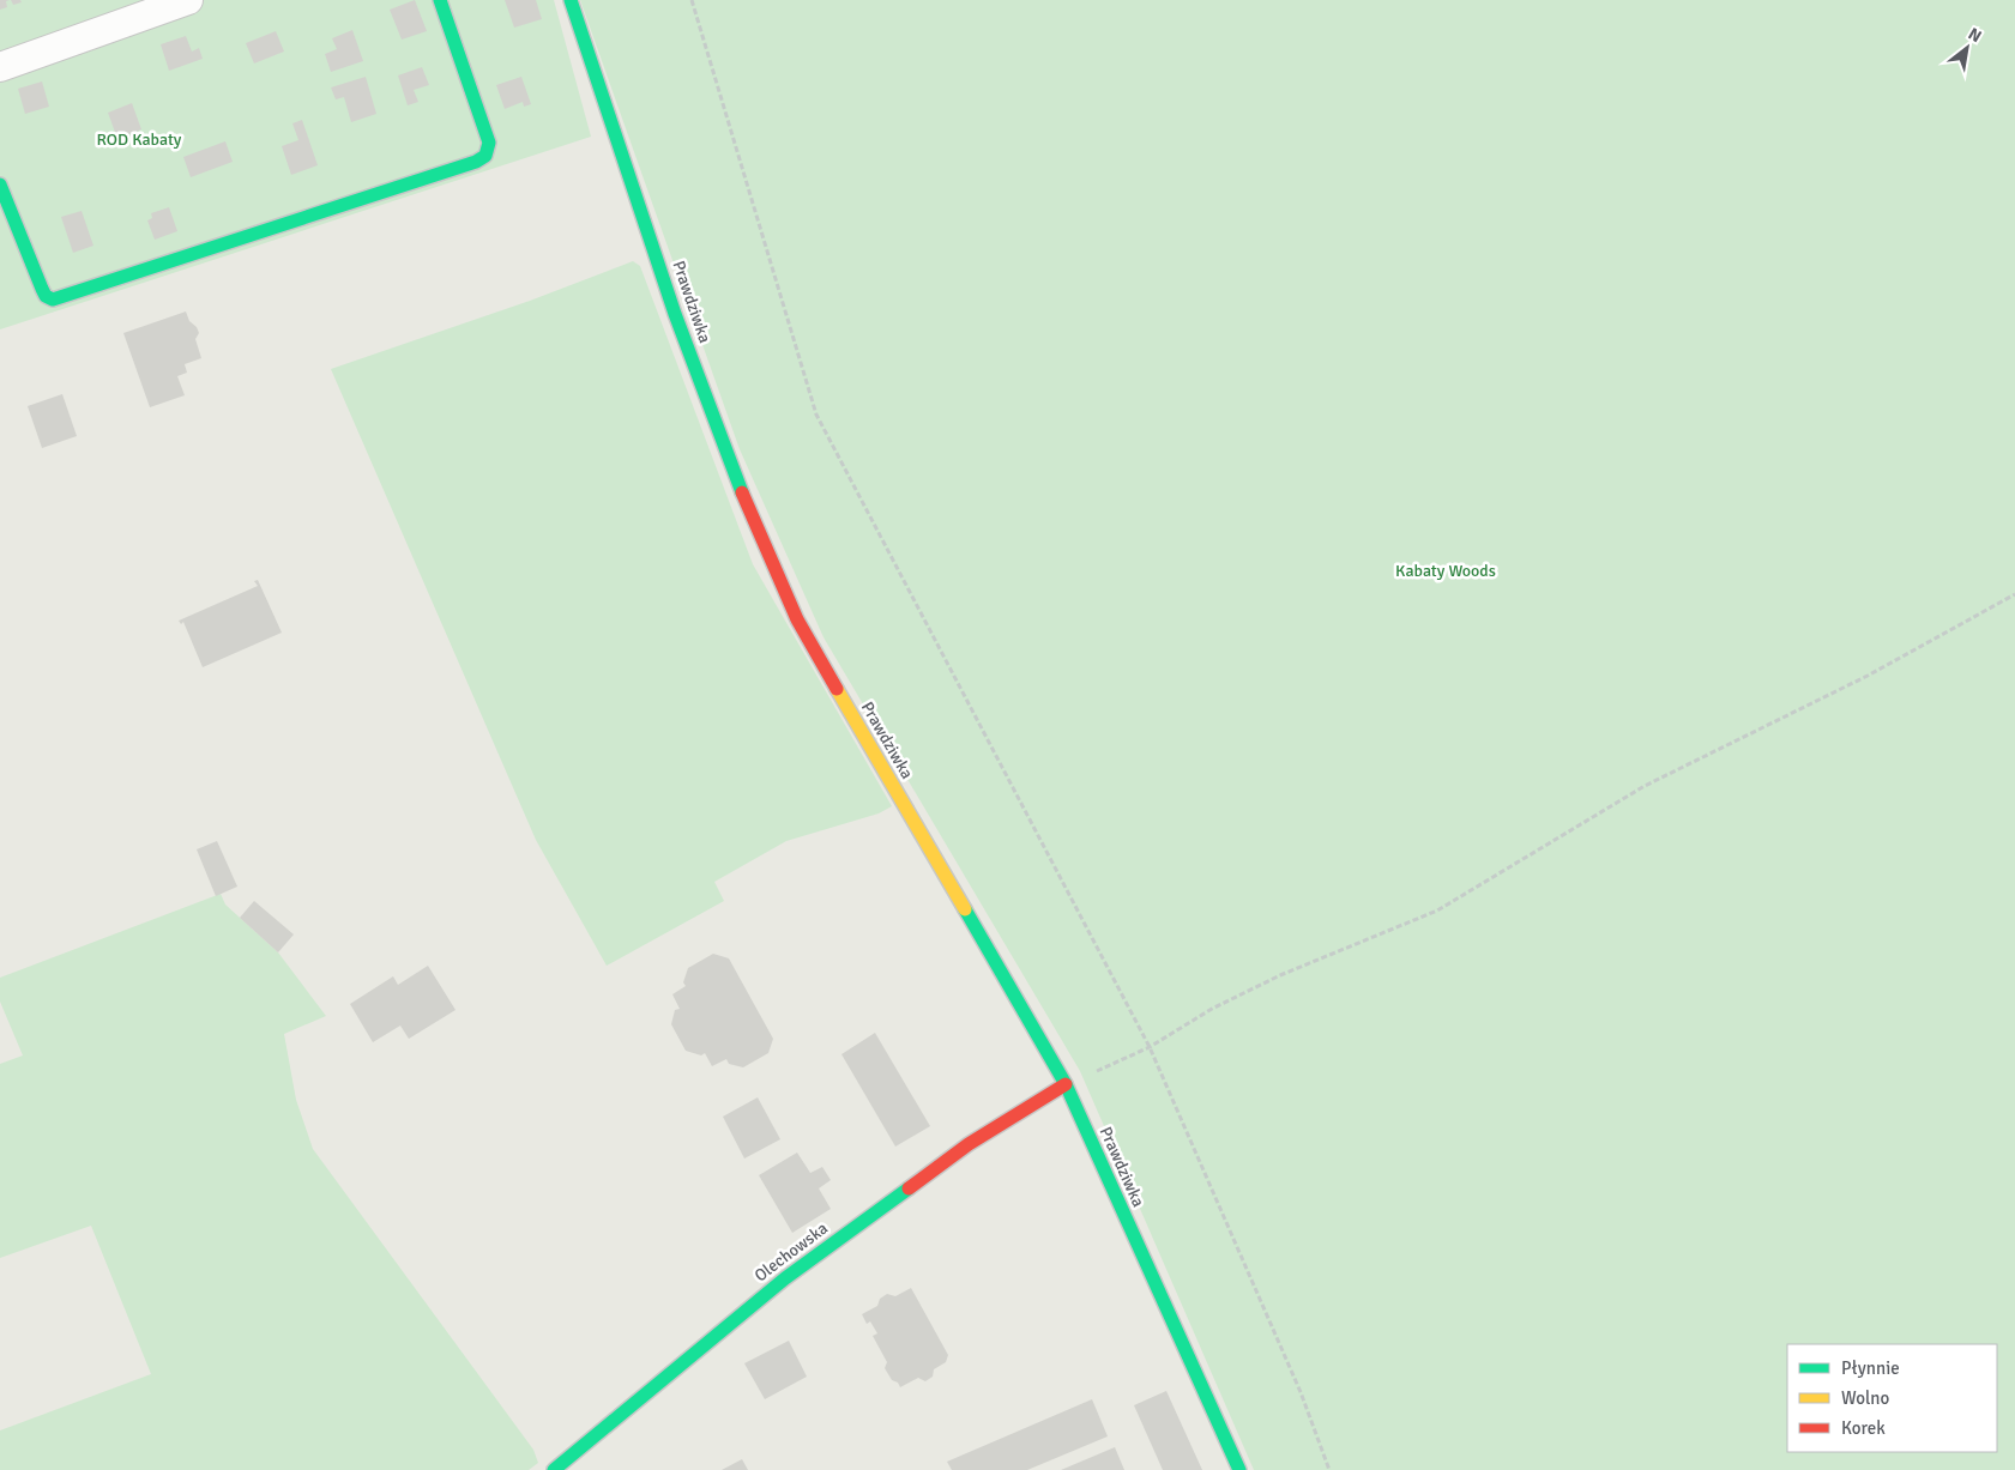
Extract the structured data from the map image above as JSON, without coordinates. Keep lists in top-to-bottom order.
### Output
{
  "streets": {
    "street": ["Prawdziwka", "Olechowska"]
  },
  "crossings": [
    ["Prawdziwka", "Olechowska"]
  ],
  "parks": ["ROD Kabaty", "Kabaty Woods"],
  "legend": ["Płynnie", "Wolno", "Korek"],
  "north": "top right"
}
